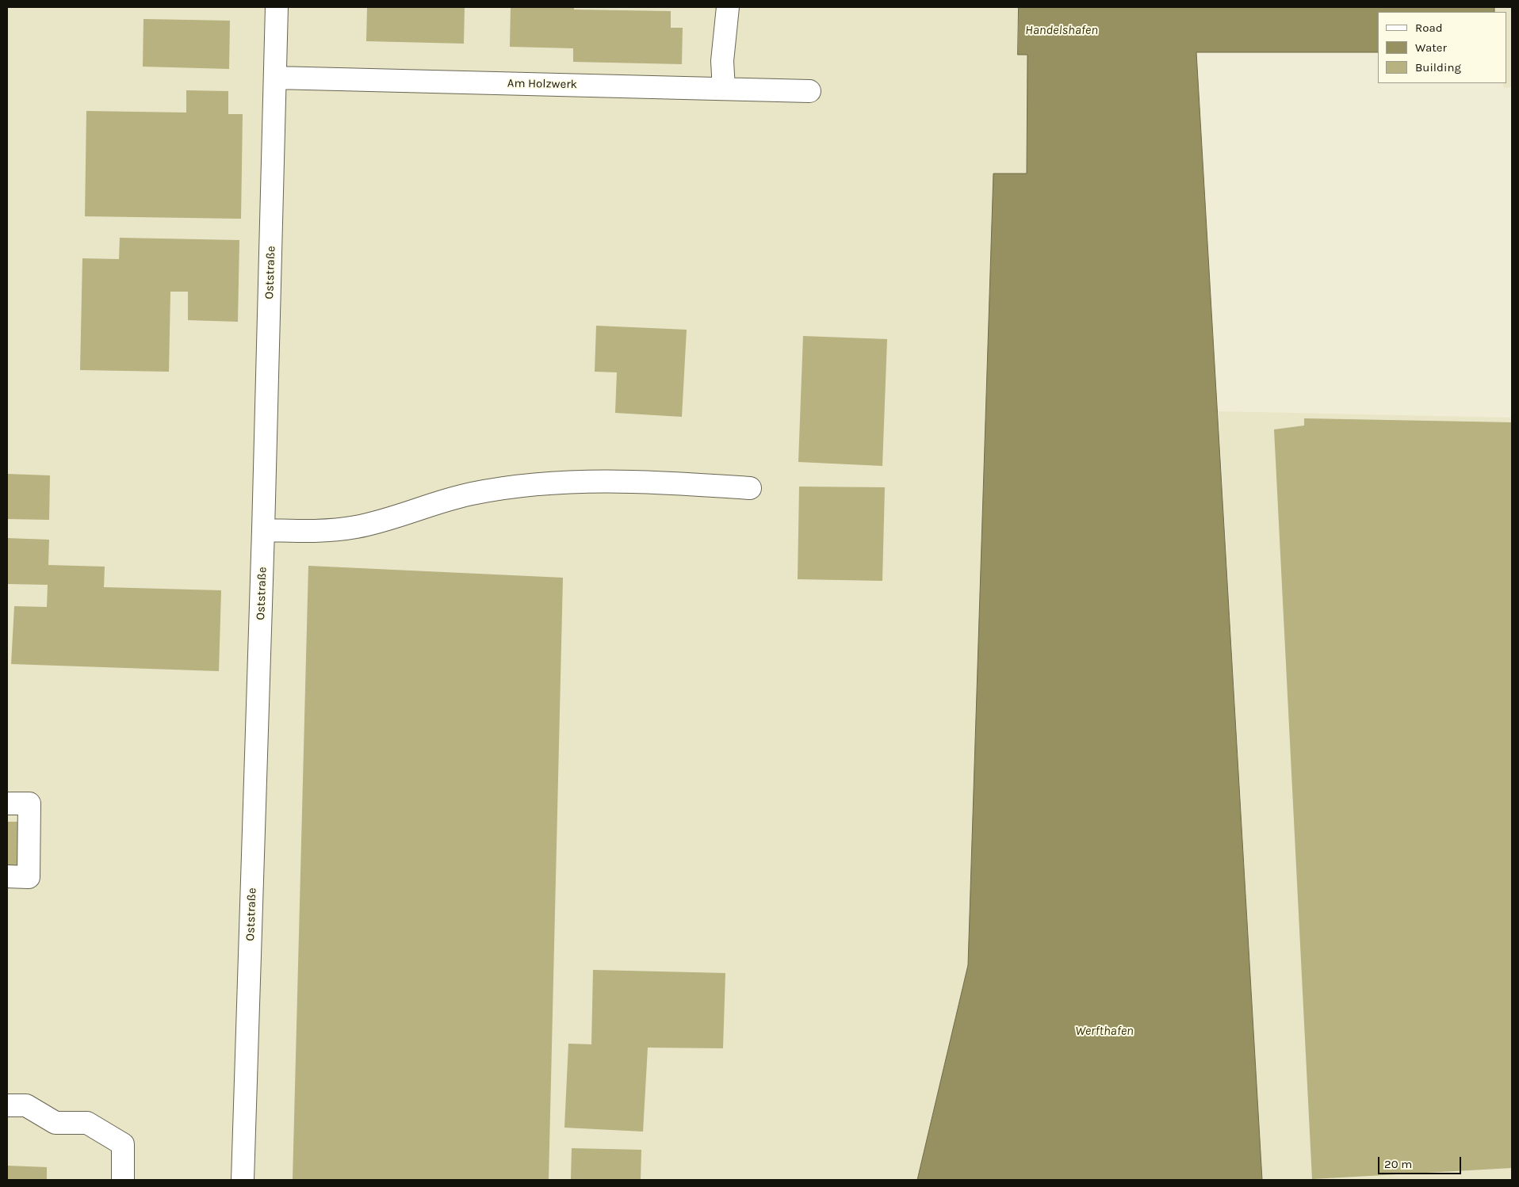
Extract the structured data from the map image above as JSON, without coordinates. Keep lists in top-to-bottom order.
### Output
{
  "streets": {
    "street": ["Am Holzwerk", "Oststraße"]
  },
  "crossings": [
    ["Am Holzwerk", "Oststraße"]
  ],
  "water": ["Handelshafen", "Werfthafen"],
  "legend": ["Road", "Water", "Building"],
  "scale_bar": "20 m"
}
